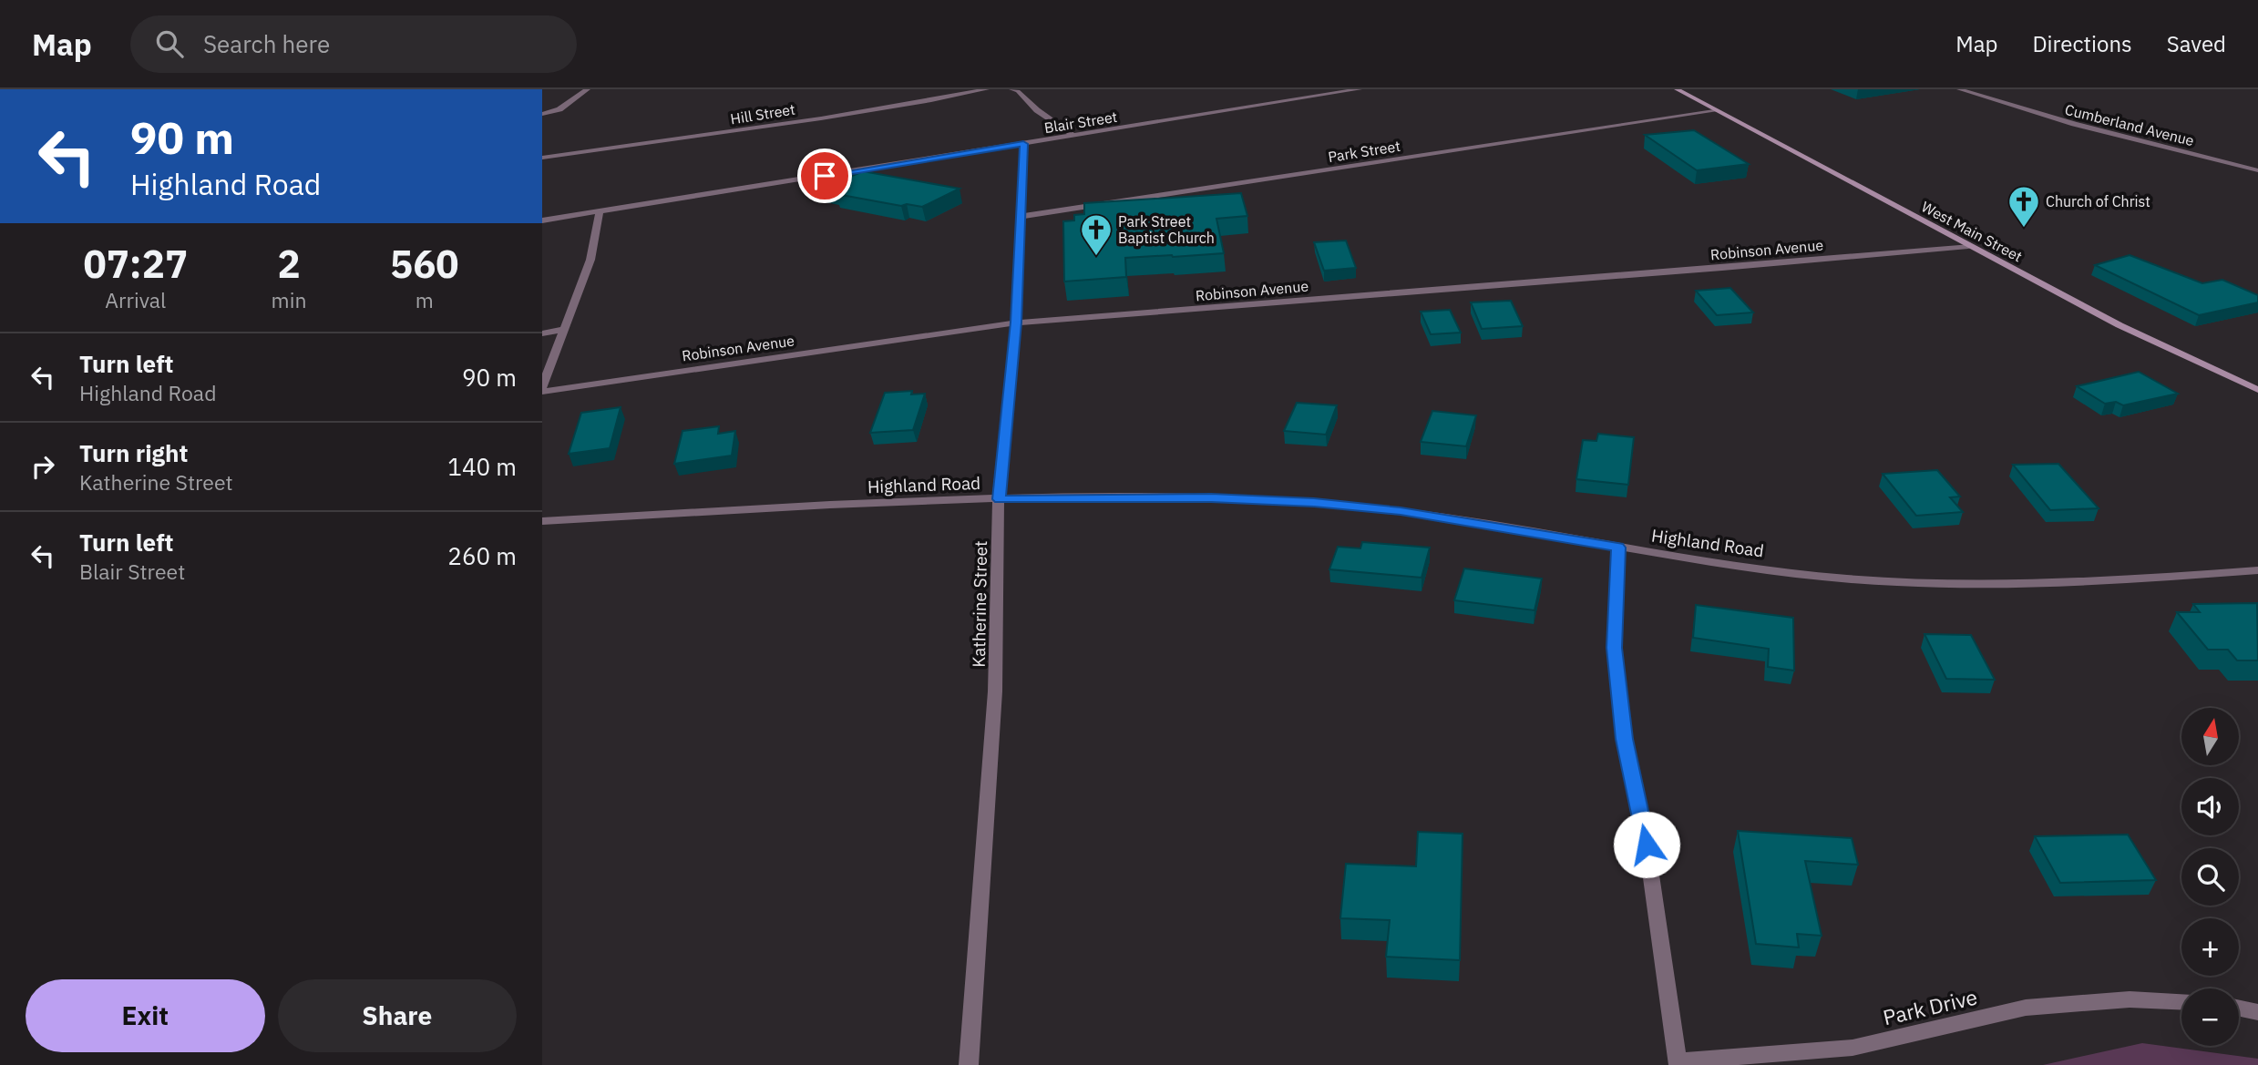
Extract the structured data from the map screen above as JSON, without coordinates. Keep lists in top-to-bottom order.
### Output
{
  "streets": {
    "main road": ["West Main Street"],
    "street": [
      "Hill Street",
      "Blair Street",
      "Cumberland Avenue",
      "Park Street",
      "Robinson Avenue",
      "Highland Road",
      "Katherine Street",
      "Park Drive"
    ]
  },
  "crossings": [
    ["Blair Street", "Katherine Street"],
    ["Park Street", "West Main Street"],
    ["Park Street", "Katherine Street"],
    ["West Main Street", "Robinson Avenue"],
    ["Robinson Avenue", "Katherine Street"],
    ["Highland Road", "Katherine Street"]
  ],
  "places": {
    "church": ["Church of Christ", "Park Street Baptist Church"]
  },
  "north": "top",
  "page": {
    "header": "Map",
    "search": "Search here",
    "nav": ["Map", "Directions", "Saved"],
    "turn": ["90 m", "Highland Road"],
    "eta": [
      "07:27",
      "Arrival",
      "2",
      "min",
      "560",
      "m"
    ],
    "list": [
      {
        "name": "Turn left",
        "note": "Highland Road",
        "value": "90 m"
      },
      {
        "name": "Turn right",
        "note": "Katherine Street",
        "value": "140 m"
      },
      {
        "name": "Turn left",
        "note": "Blair Street",
        "value": "260 m"
      }
    ],
    "map_buttons": ["+", "−"],
    "buttons": ["Exit", "Share"]
  }
}
